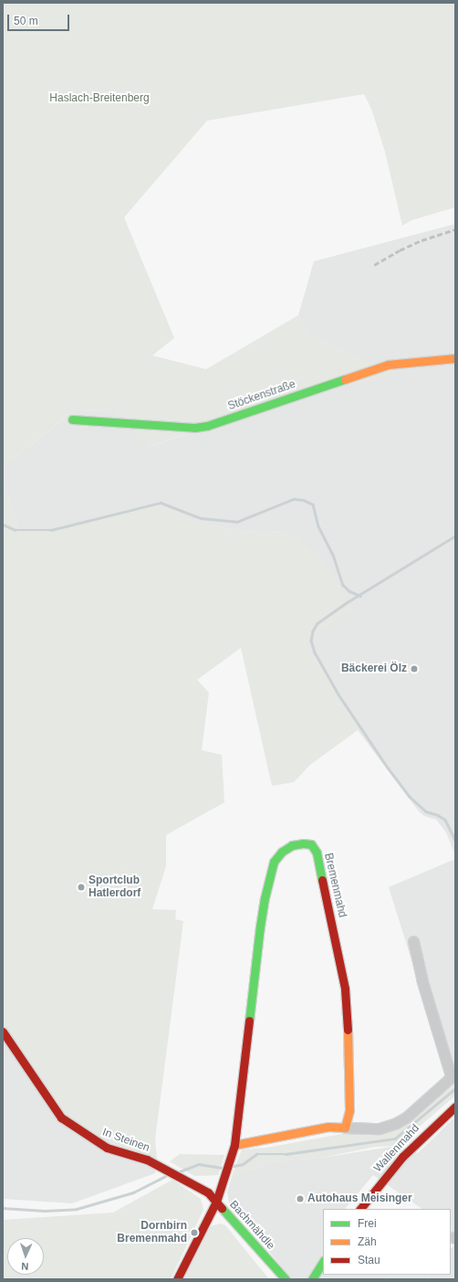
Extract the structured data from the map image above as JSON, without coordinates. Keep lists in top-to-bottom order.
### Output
{
  "streets": {
    "street": [
      "Stöckenstraße",
      "Bremenmahd",
      "In Steinen",
      "Wallenmahd",
      "Bachmähdle"
    ]
  },
  "crossings": [
    ["Bremenmahd", "In Steinen"],
    ["Bremenmahd", "Bachmähdle"],
    ["In Steinen", "Bachmähdle"]
  ],
  "parks": ["Haslach-Breitenberg"],
  "places": [
    "Bäckerei Ölz",
    "Sportclub Hatlerdorf",
    "Autohaus Meisinger",
    "Dornbirn Bremenmahd"
  ],
  "legend": ["Frei", "Zäh", "Stau"],
  "scale_bar": "50 m",
  "north": "bottom"
}
